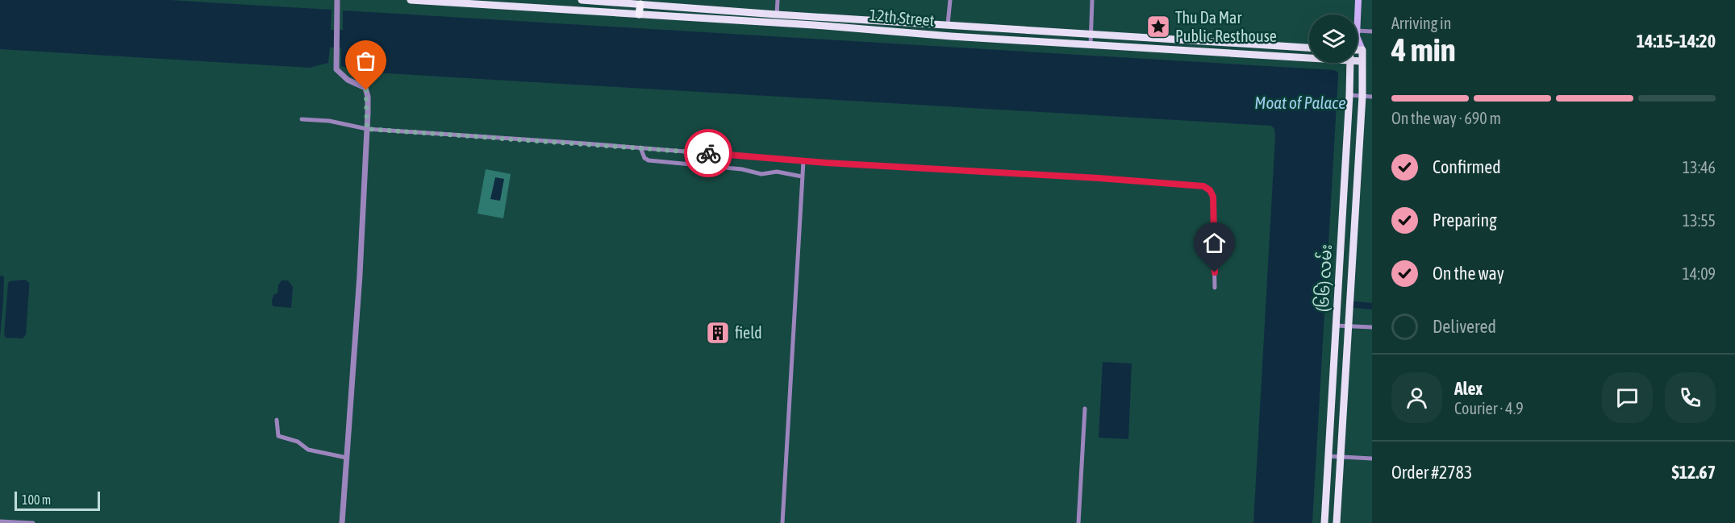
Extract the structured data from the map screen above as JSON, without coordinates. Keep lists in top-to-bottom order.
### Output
{
  "streets": {
    "main road": ["12th Street", "(၆၆) လမ်း"]
  },
  "crossings": [
    ["12th Street", "(၆၆) လမ်း"]
  ],
  "water": ["Moat of Palace"],
  "places": {
    "place": ["Thu Da Mar Public Resthouse"],
    "building": ["field"]
  },
  "scale_bar": "100 m",
  "page": {
    "heading": ["4 min", "Arriving in", "14:15–14:20"],
    "panel": [
      "Alex",
      "Courier · 4.9",
      "Order #2783",
      "$12.67"
    ],
    "bar": "On the way · 690 m",
    "list": [
      ["Confirmed", "13:46"],
      ["Preparing", "13:55"],
      ["On the way", "14:09"],
      "Delivered"
    ],
    "scale": "100 m"
  }
}
